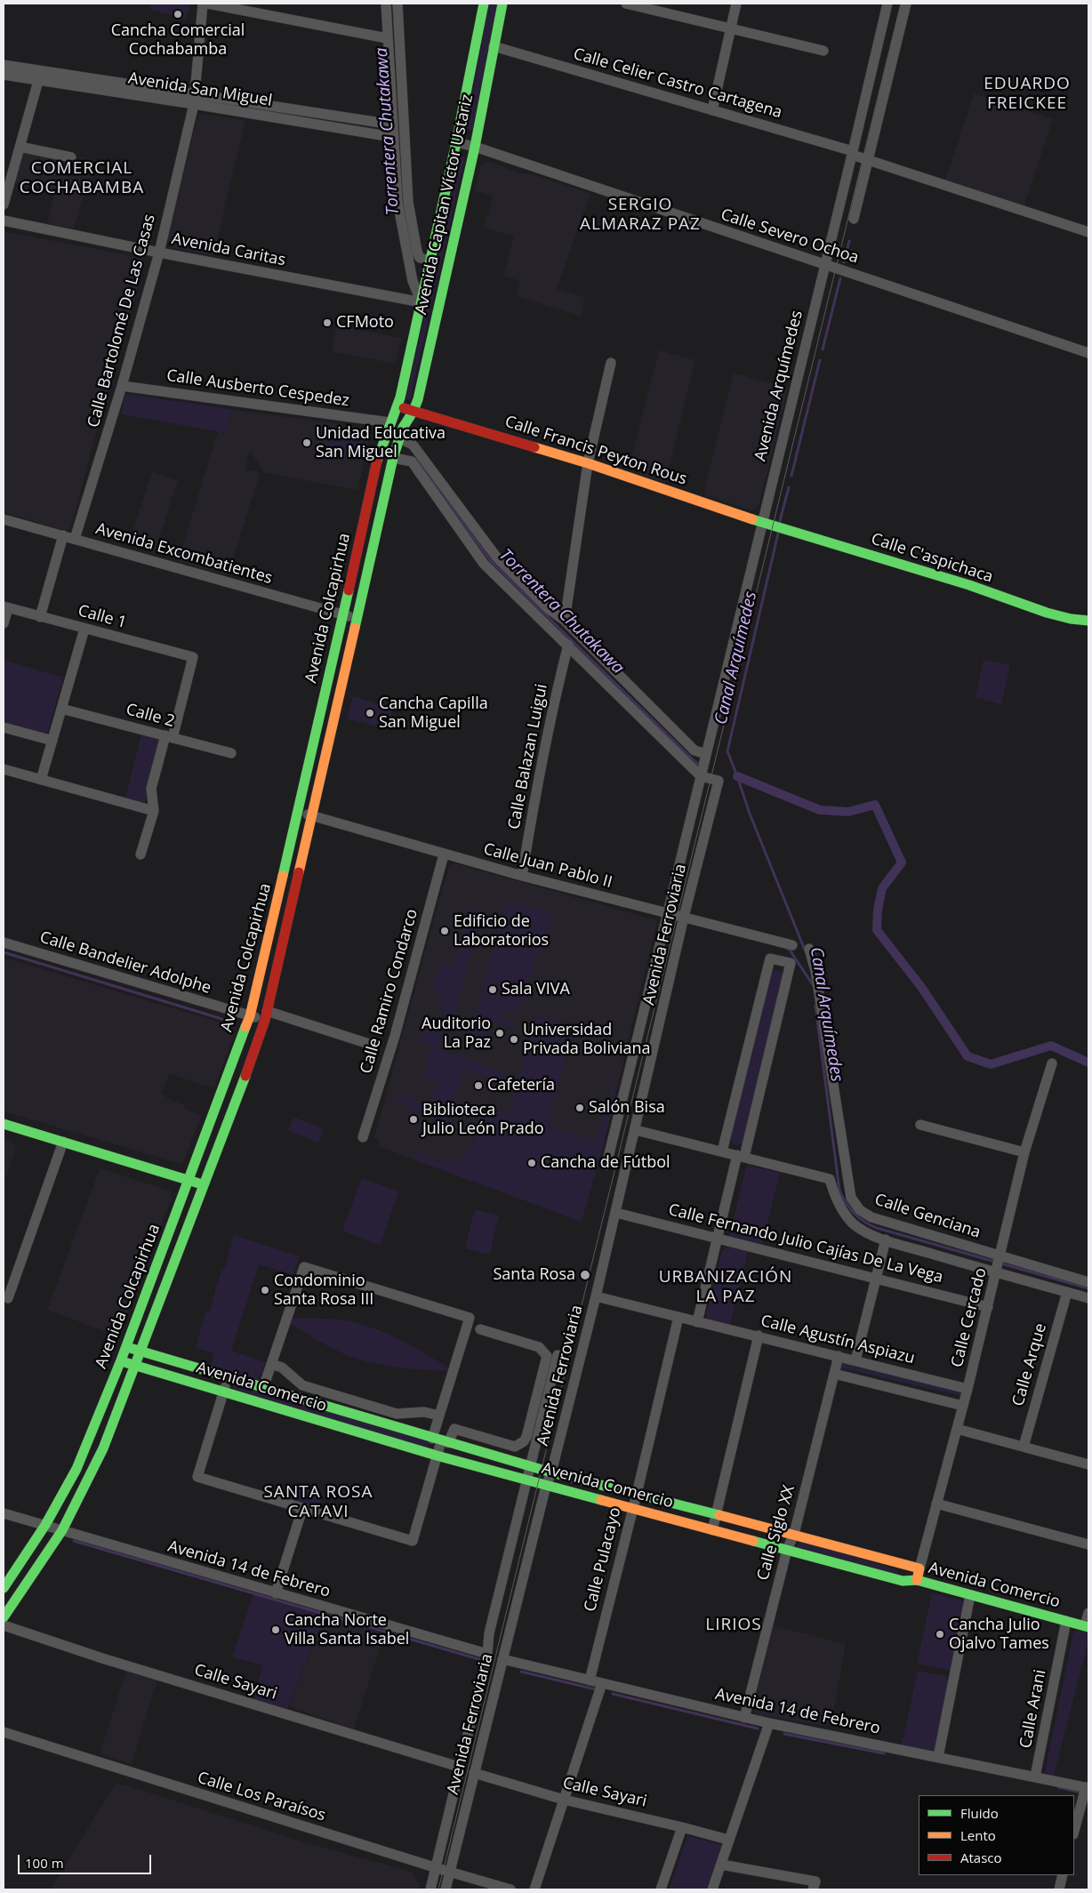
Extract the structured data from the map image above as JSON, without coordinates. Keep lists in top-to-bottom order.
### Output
{
  "streets": {
    "main road": [
      "Avenida Capitan Víctor Ustariz",
      "Calle Francis Peyton Rous",
      "Calle C'aspichaca",
      "Avenida Colcapirhua",
      "Calle Cercado",
      "Avenida Comercio"
    ],
    "street": [
      "Calle Celier Castro Cartagena",
      "Avenida San Miguel",
      "Calle Severo Ochoa",
      "Avenida Caritas",
      "Calle Bartolomé De Las Casas",
      "Avenida Arquímedes",
      "Calle Ausberto Cespedez",
      "Avenida Excombatientes",
      "Calle 1",
      "Calle 2",
      "Calle Balazan Luigui",
      "Calle Juan Pablo II",
      "Avenida Ferroviaria",
      "Calle Bandelier Adolphe",
      "Calle Ramiro Condarco",
      "Calle Genciana",
      "Calle Fernando Julio Cajías De La Vega",
      "Calle Agustín Aspiazu",
      "Calle Arque",
      "Calle Siglo XX",
      "Calle Pulacayo",
      "Avenida 14 de Febrero",
      "Calle Sayari",
      "Calle Arani",
      "Calle Los Paraísos"
    ]
  },
  "crossings": [
    ["Calle Celier Castro Cartagena", "Avenida Capitan Víctor Ustariz"],
    ["Calle Celier Castro Cartagena", "Avenida Arquímedes"],
    ["Avenida San Miguel", "Calle Bartolomé De Las Casas"],
    ["Avenida Capitan Víctor Ustariz", "Calle Severo Ochoa"],
    ["Avenida Capitan Víctor Ustariz", "Avenida Caritas"],
    ["Avenida Capitan Víctor Ustariz", "Calle Francis Peyton Rous"],
    ["Avenida Capitan Víctor Ustariz", "Avenida Colcapirhua"],
    ["Calle Severo Ochoa", "Avenida Arquímedes"],
    ["Avenida Caritas", "Calle Bartolomé De Las Casas"],
    ["Calle Bartolomé De Las Casas", "Calle Ausberto Cespedez"],
    ["Calle Bartolomé De Las Casas", "Avenida Excombatientes"],
    ["Avenida Arquímedes", "Calle Francis Peyton Rous"],
    ["Avenida Arquímedes", "Avenida Ferroviaria"],
    ["Calle Ausberto Cespedez", "Avenida Colcapirhua"],
    ["Calle Francis Peyton Rous", "Calle C'aspichaca"],
    ["Calle Francis Peyton Rous", "Avenida Colcapirhua"],
    ["Avenida Excombatientes", "Avenida Colcapirhua"],
    ["Avenida Colcapirhua", "Calle Juan Pablo II"],
    ["Avenida Colcapirhua", "Calle Bandelier Adolphe"],
    ["Avenida Colcapirhua", "Avenida Comercio"],
    ["Avenida Colcapirhua", "Avenida 14 de Febrero"],
    ["Calle 1", "Calle 2"],
    ["Calle Balazan Luigui", "Calle Juan Pablo II"],
    ["Calle Juan Pablo II", "Avenida Ferroviaria"],
    ["Calle Juan Pablo II", "Calle Ramiro Condarco"],
    ["Avenida Ferroviaria", "Calle Fernando Julio Cajías De La Vega"],
    ["Avenida Ferroviaria", "Calle Agustín Aspiazu"],
    ["Avenida Ferroviaria", "Avenida Comercio"],
    ["Avenida Ferroviaria", "Avenida 14 de Febrero"],
    ["Avenida Ferroviaria", "Calle Sayari"],
    ["Avenida Ferroviaria", "Calle Los Paraísos"],
    ["Calle Genciana", "Calle Cercado"],
    ["Calle Genciana", "Calle Arque"],
    ["Calle Fernando Julio Cajías De La Vega", "Calle Cercado"],
    ["Calle Cercado", "Calle Agustín Aspiazu"],
    ["Calle Cercado", "Avenida Comercio"],
    ["Calle Agustín Aspiazu", "Calle Siglo XX"],
    ["Calle Agustín Aspiazu", "Calle Pulacayo"],
    ["Avenida Comercio", "Calle Siglo XX"],
    ["Avenida Comercio", "Calle Pulacayo"],
    ["Avenida Comercio", "Calle Arani"],
    ["Calle Siglo XX", "Avenida 14 de Febrero"],
    ["Calle Pulacayo", "Avenida 14 de Febrero"],
    ["Avenida 14 de Febrero", "Calle Arani"]
  ],
  "districts": [
    "EDUARDO FREICKEE",
    "COMERCIAL COCHABAMBA",
    "SERGIO ALMARAZ PAZ",
    "URBANIZACIÓN LA PAZ",
    "SANTA ROSA CATAVI",
    "LIRIOS"
  ],
  "water": ["Torrentera Chutakawa", "Canal Arquímedes"],
  "places": [
    "Cancha Comercial Cochabamba",
    "CFMoto",
    "Unidad Educativa San Miguel",
    "Cancha Capilla San Miguel",
    "Edificio de Laboratorios",
    "Sala VIVA",
    "Auditorio La Paz",
    "Universidad Privada Boliviana",
    "Cafetería",
    "Salón Bisa",
    "Biblioteca Julio León Prado",
    "Cancha de Fútbol",
    "Santa Rosa",
    "Condominio Santa Rosa III",
    "Cancha Norte Villa Santa Isabel",
    "Cancha Julio Ojalvo Tames"
  ],
  "legend": ["Fluido", "Lento", "Atasco"],
  "scale_bar": "100 m"
}
